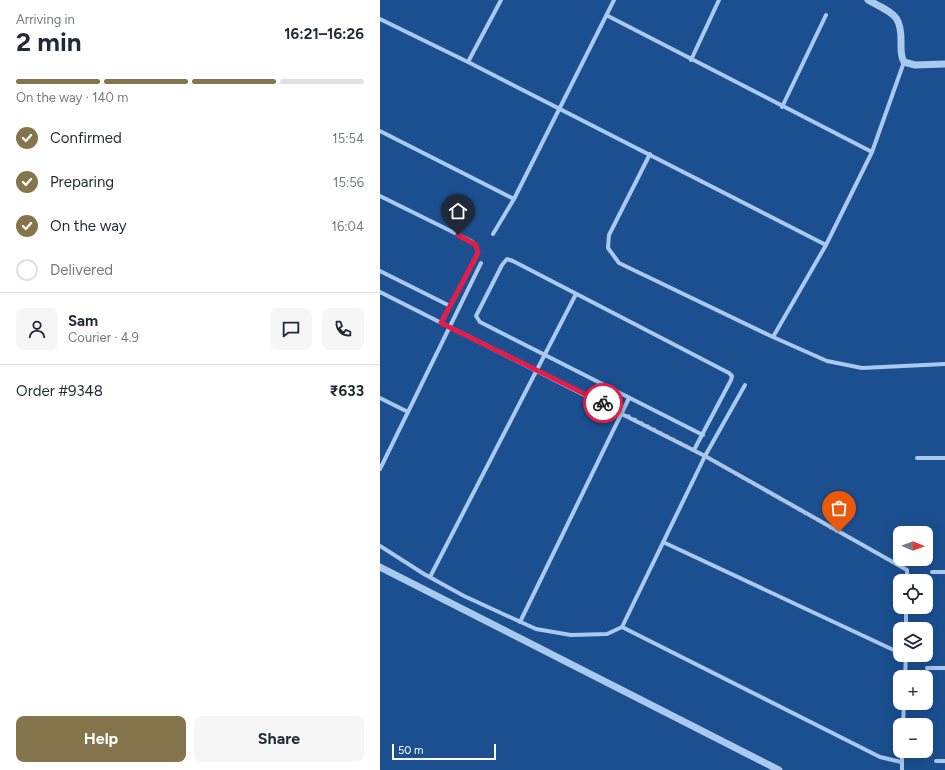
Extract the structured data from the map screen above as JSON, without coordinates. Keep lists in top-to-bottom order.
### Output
{
  "scale_bar": "50 m",
  "north": "right",
  "page": {
    "heading": ["2 min", "Arriving in", "16:21–16:26"],
    "panel": [
      "Sam",
      "Courier · 4.9",
      "Order #9348",
      "₹633"
    ],
    "bar": "On the way · 140 m",
    "list": [
      ["Confirmed", "15:54"],
      ["Preparing", "15:56"],
      ["On the way", "16:04"],
      "Delivered"
    ],
    "map_buttons": ["+", "−"],
    "buttons": ["Help", "Share"],
    "scale": "50 m"
  }
}
